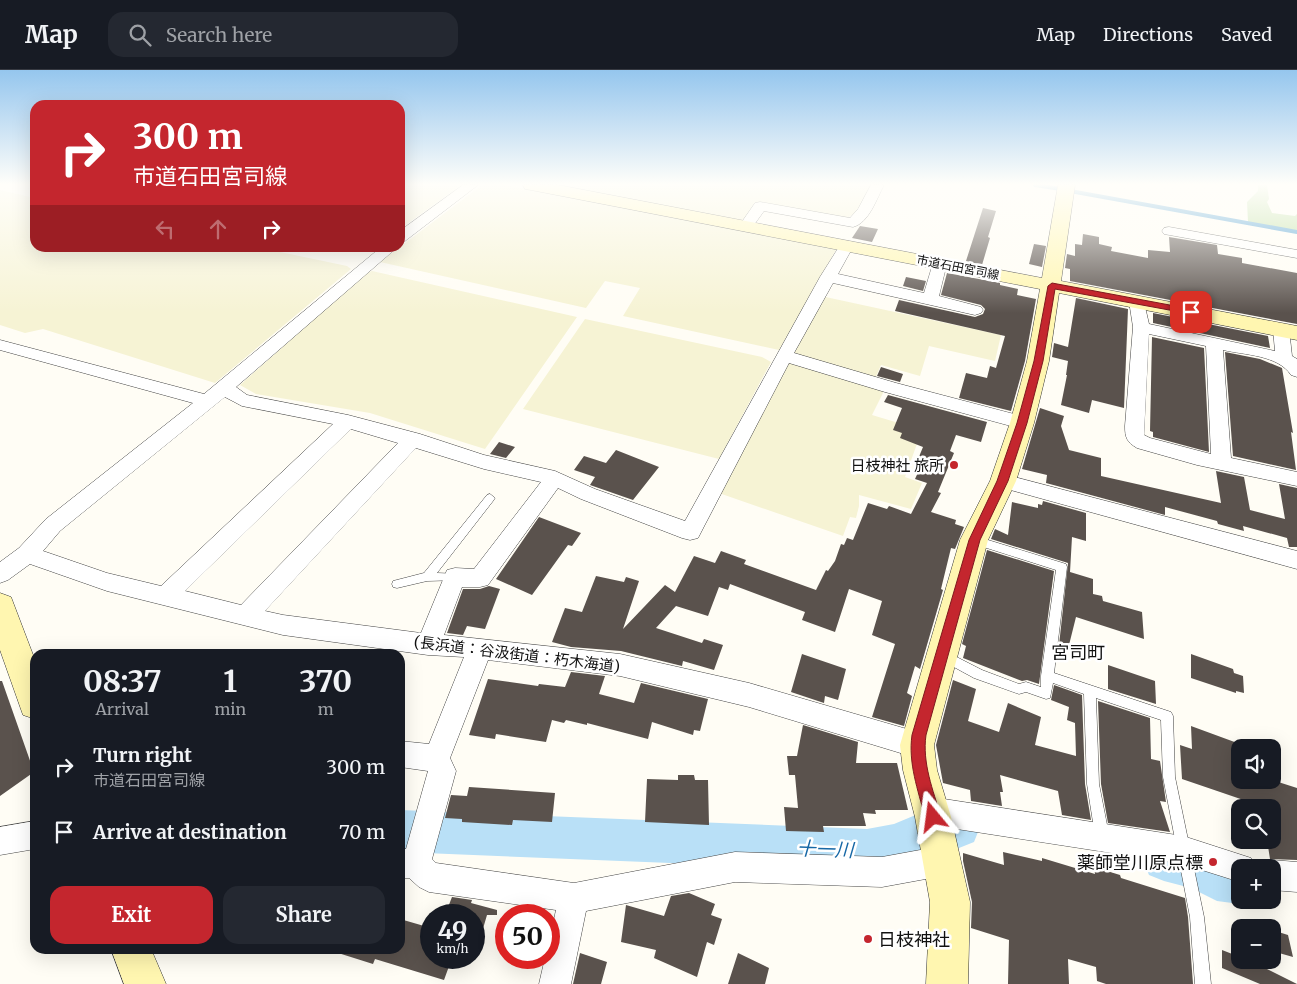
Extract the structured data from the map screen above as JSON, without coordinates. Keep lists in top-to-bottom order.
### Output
{
  "streets": {
    "main road": ["市道石田宮司線"],
    "street": ["(長浜道：谷汲街道：朽木海道)"]
  },
  "districts": ["宮司町"],
  "water": ["十一川"],
  "places": ["日枝神社 旅所", "薬師堂川原点標", "日枝神社"],
  "page": {
    "header": "Map",
    "search": "Search here",
    "nav": ["Map", "Directions", "Saved"],
    "turn": ["300 m", "市道石田宮司線"],
    "eta": [
      "08:37",
      "Arrival",
      "1",
      "min",
      "370",
      "m"
    ],
    "list": [
      {
        "name": "Turn right",
        "note": "市道石田宮司線",
        "value": "300 m"
      },
      {
        "name": "Arrive at destination",
        "value": "70 m"
      }
    ],
    "map_buttons": ["+", "−"],
    "buttons": ["Exit", "Share"],
    "speed": "49 km/h",
    "limit": "50"
  }
}
